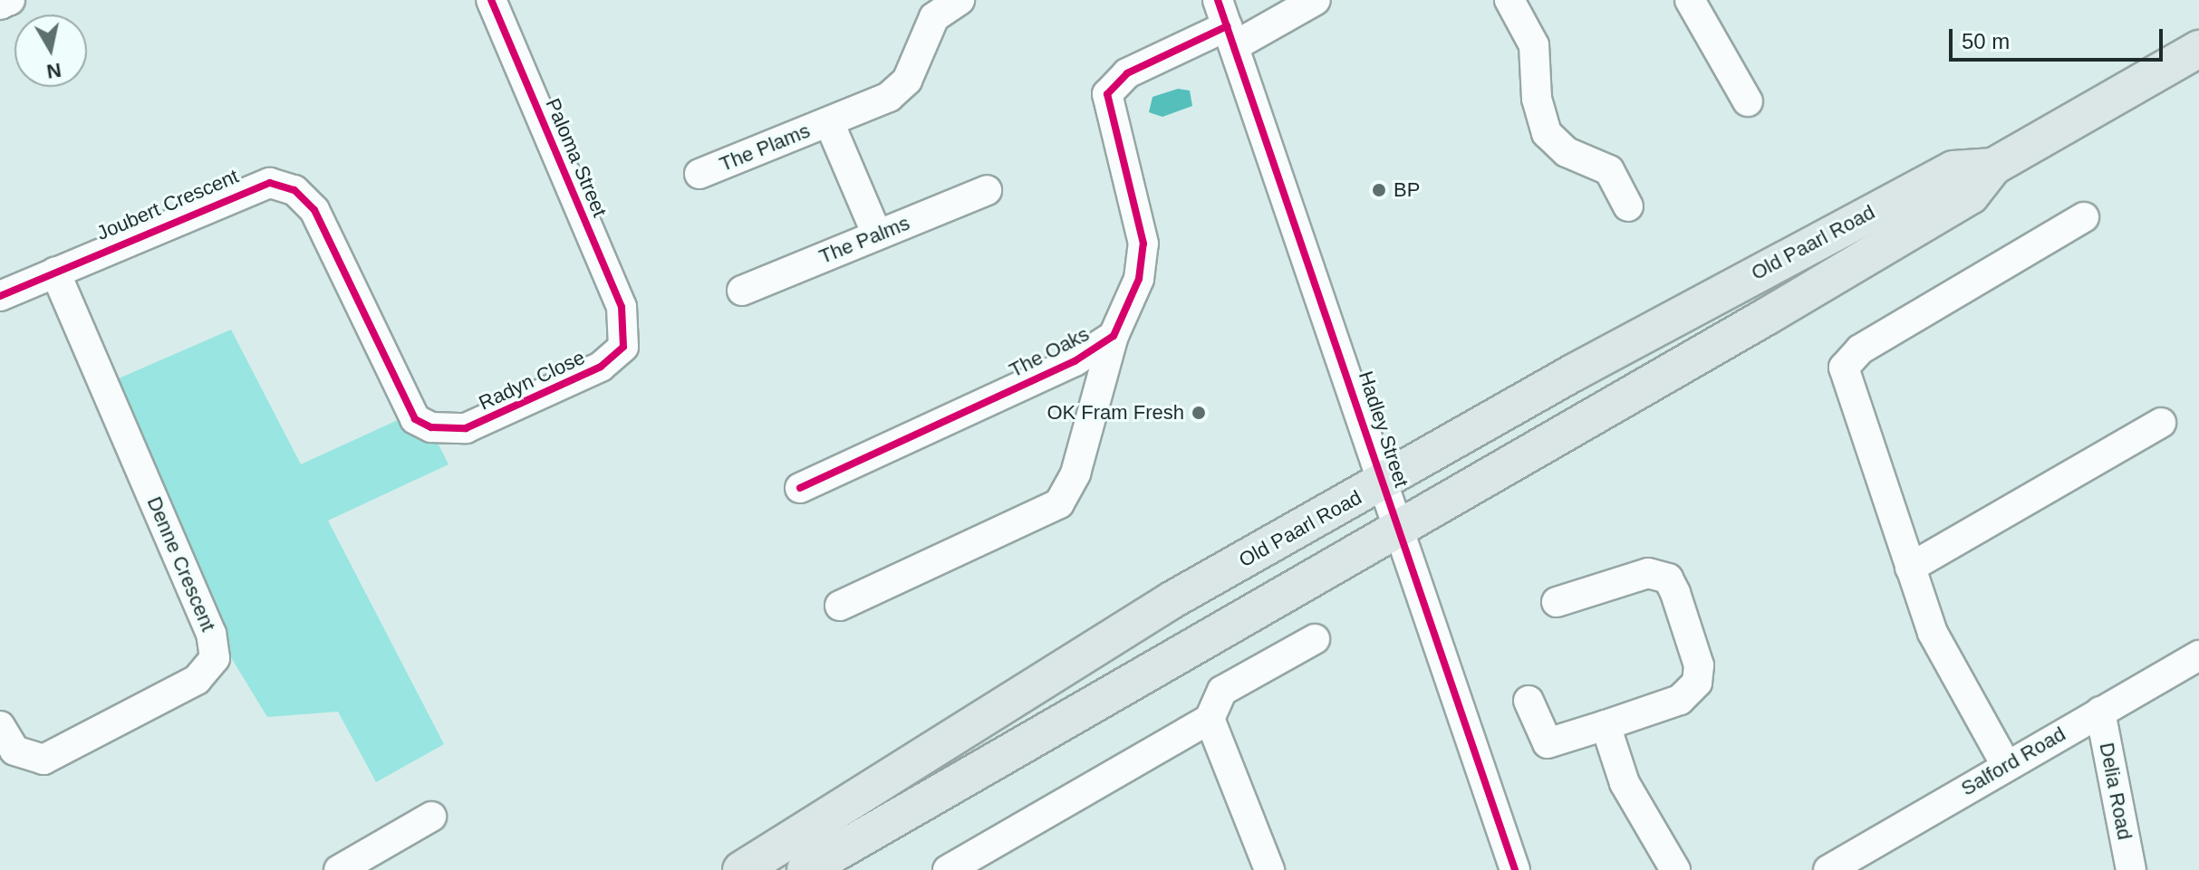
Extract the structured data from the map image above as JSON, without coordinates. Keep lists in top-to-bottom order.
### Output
{
  "streets": {
    "main road": ["Old Paarl Road"],
    "street": [
      "The Plams",
      "Paloma Street",
      "Joubert Crescent",
      "The Palms",
      "The Oaks",
      "Radyn Close",
      "Hadley Street",
      "Denne Crescent",
      "Salford Road",
      "Delia Road"
    ]
  },
  "crossings": [
    ["The Plams", "The Palms"],
    ["Paloma Street", "Radyn Close"],
    ["Joubert Crescent", "Radyn Close"],
    ["Joubert Crescent", "Denne Crescent"],
    ["Old Paarl Road", "Hadley Street"],
    ["The Oaks", "Hadley Street"],
    ["Salford Road", "Delia Road"]
  ],
  "places": ["BP", "OK Fram Fresh"],
  "scale_bar": "50 m",
  "north": "bottom"
}
